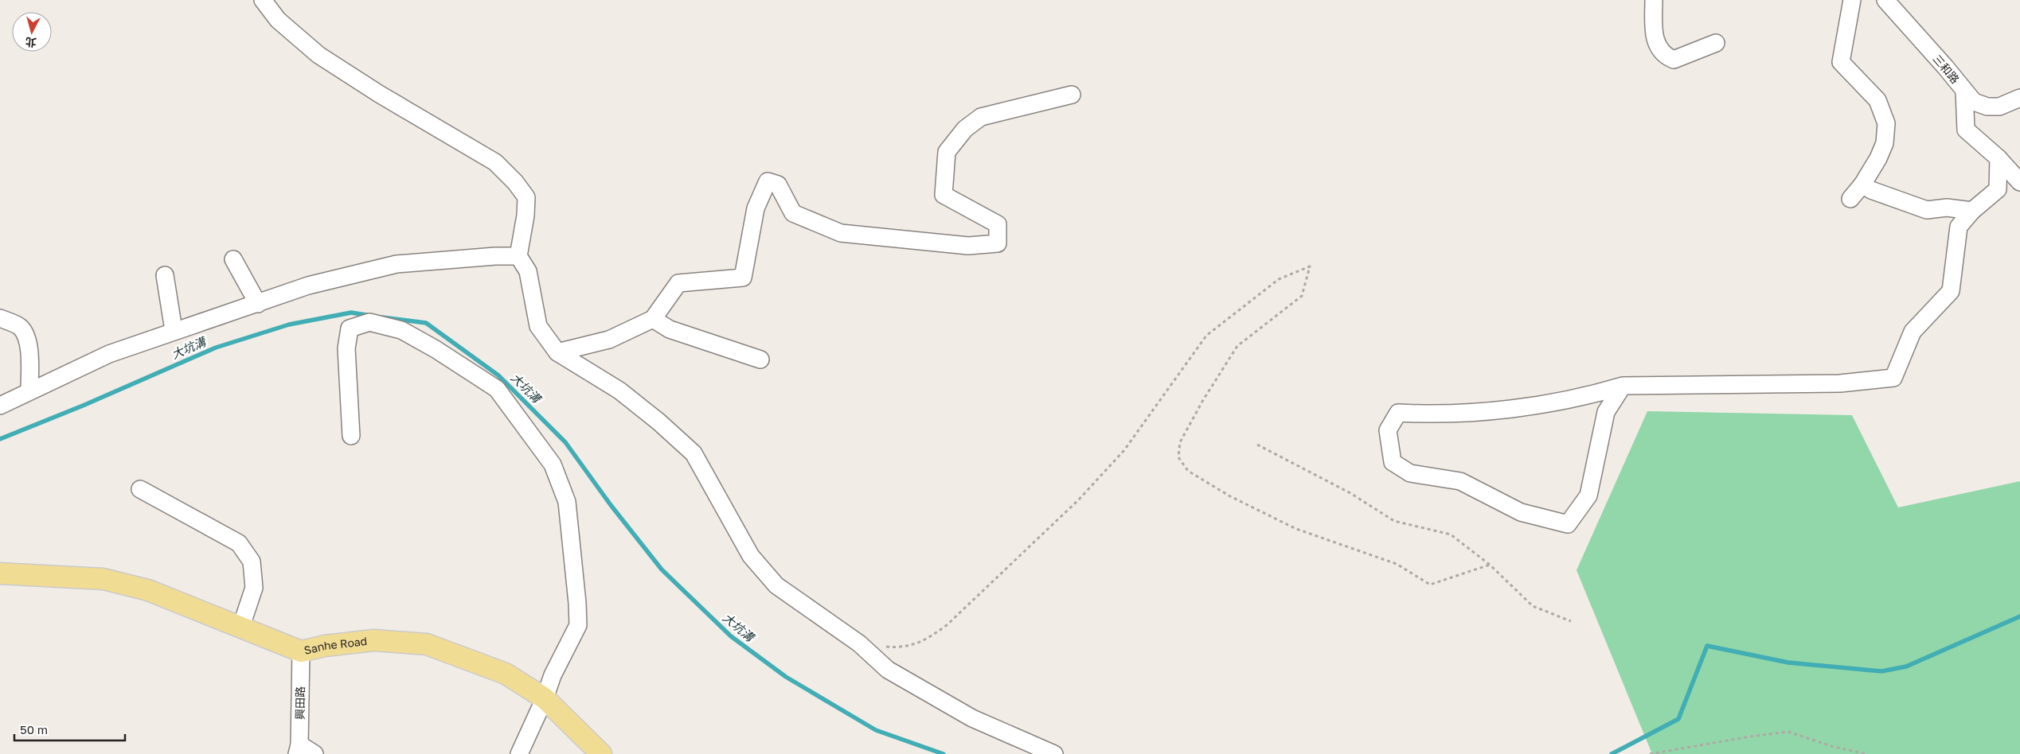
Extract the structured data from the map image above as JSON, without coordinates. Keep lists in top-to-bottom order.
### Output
{
  "streets": {
    "main road": ["Sanhe Road"],
    "street": ["三和路", "興田路"]
  },
  "crossings": [
    ["Sanhe Road", "興田路"]
  ],
  "water": ["大坑溝"],
  "scale_bar": "50 m",
  "north": "bottom"
}
